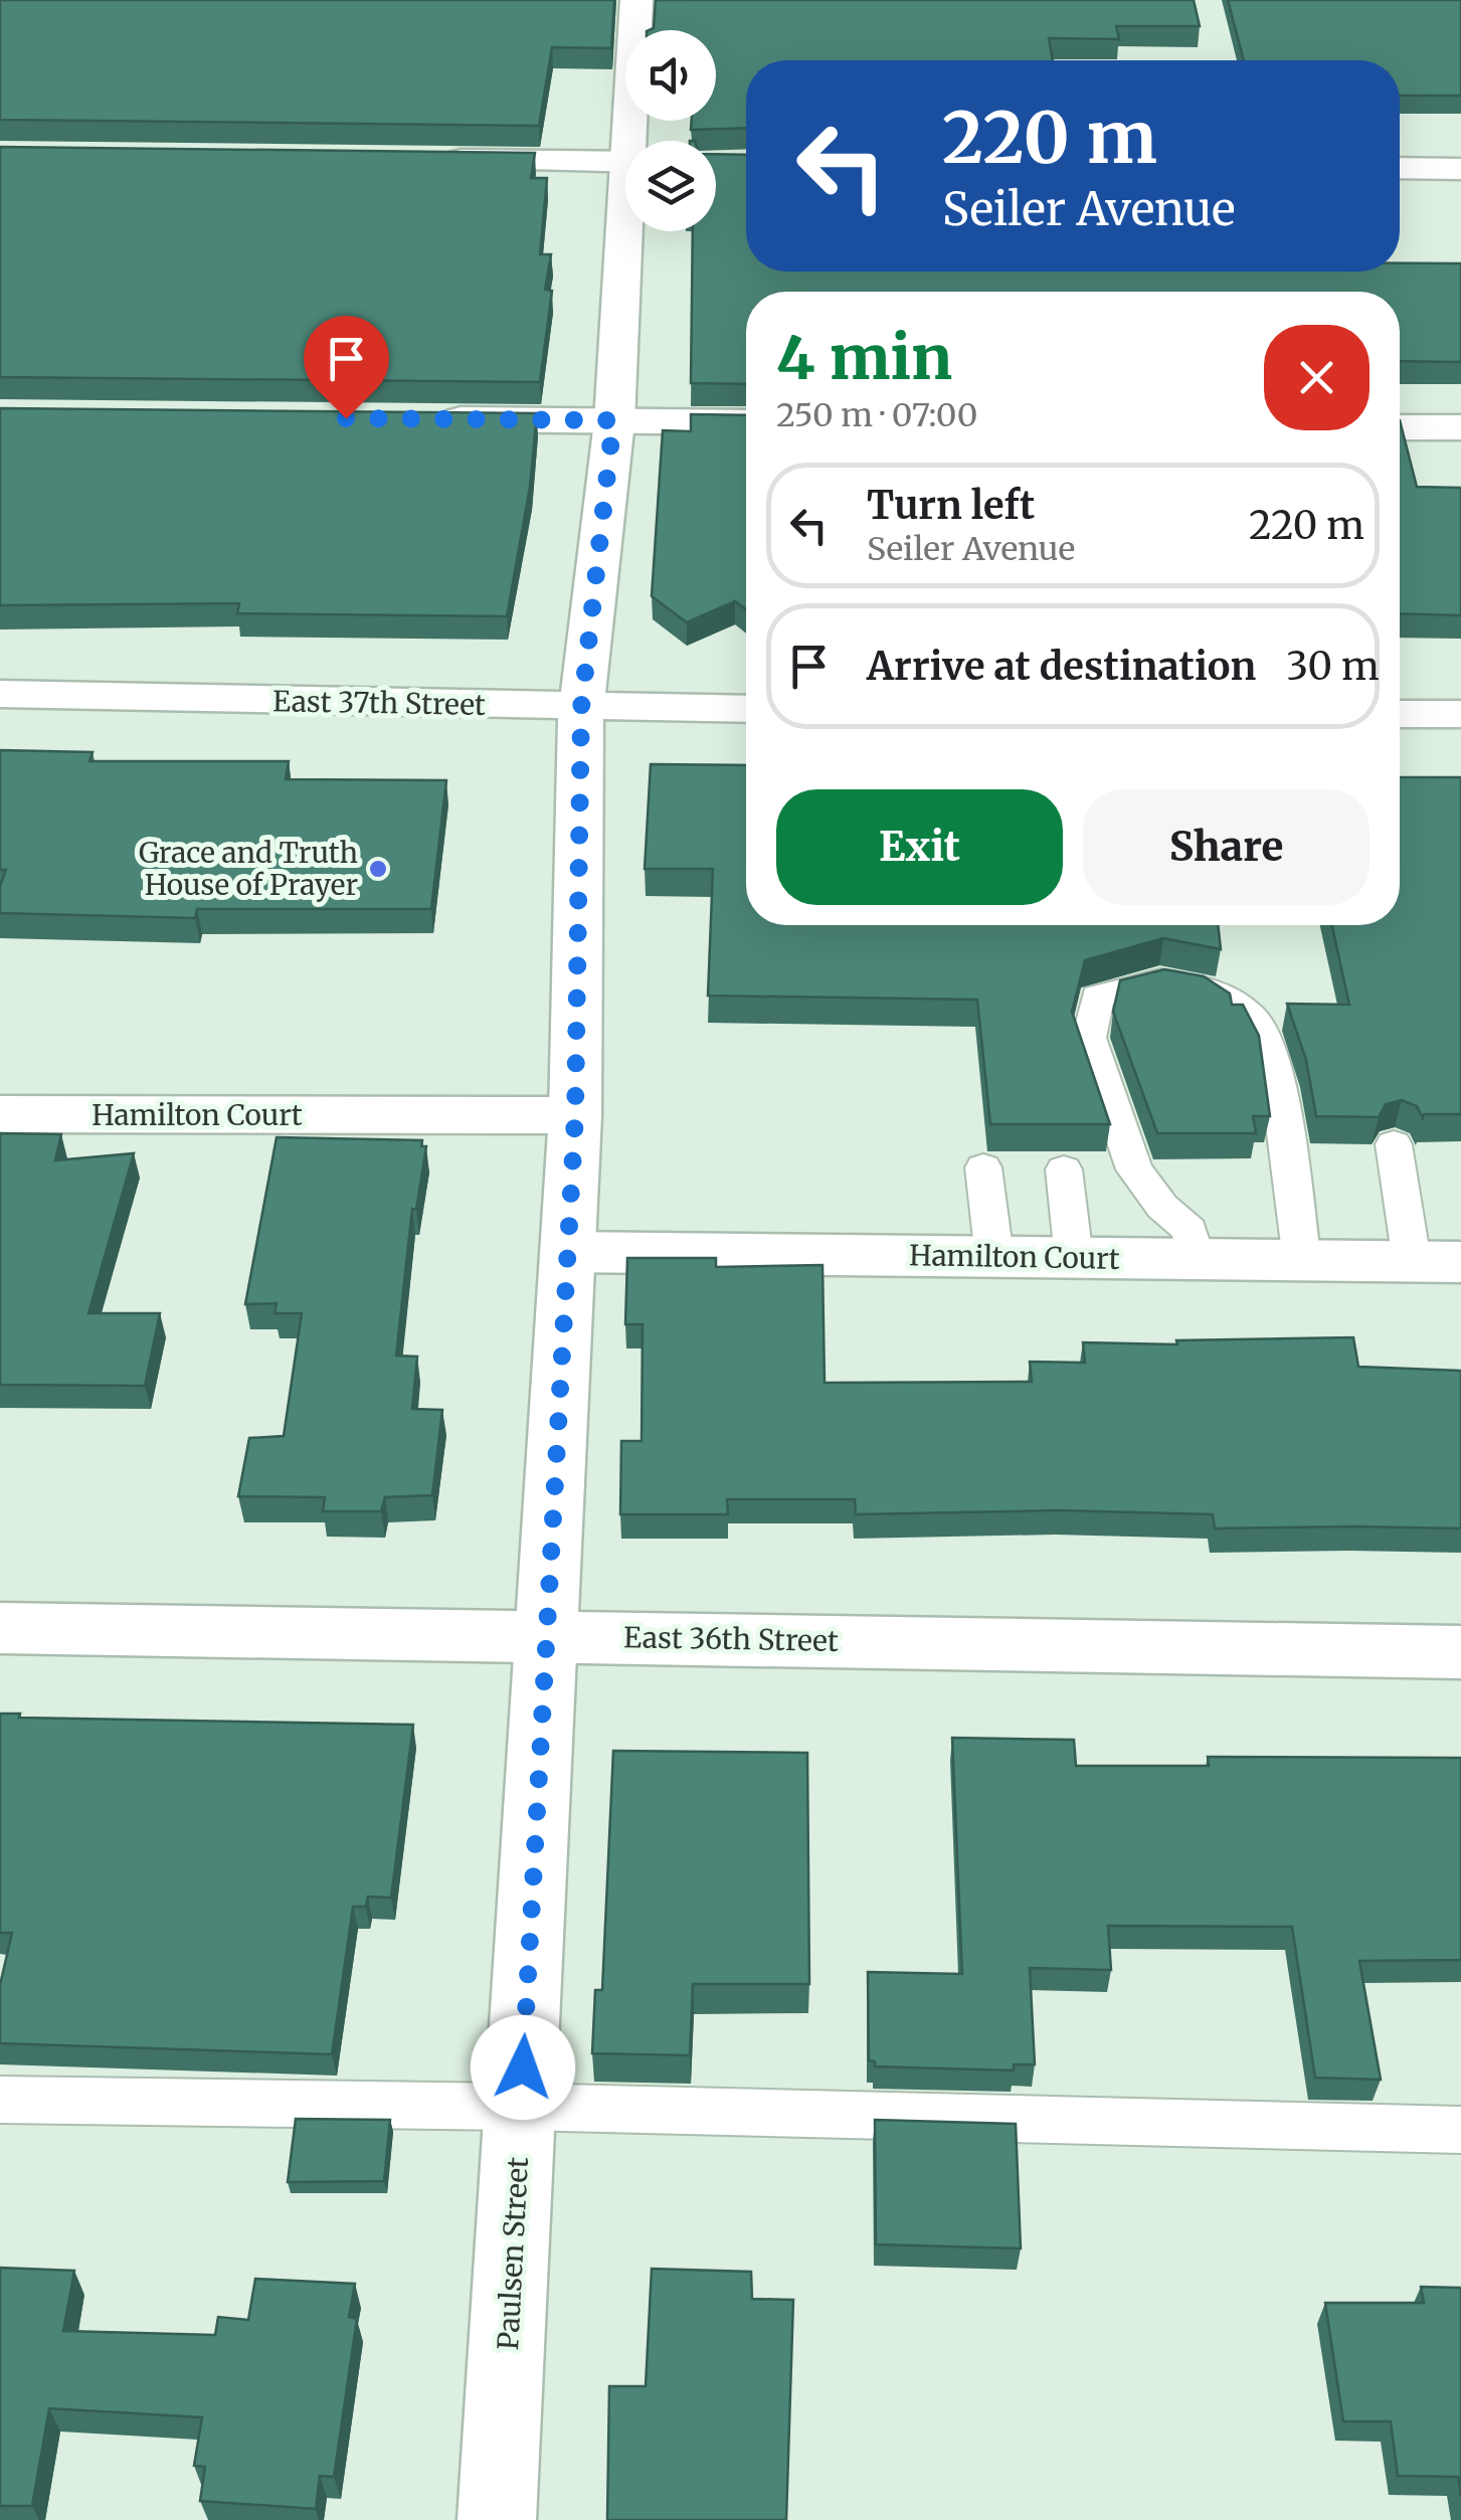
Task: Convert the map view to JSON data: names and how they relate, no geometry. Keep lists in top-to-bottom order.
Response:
{
  "streets": {
    "street": [
      "East 37th Street",
      "Hamilton Court",
      "East 36th Street",
      "Paulsen Street"
    ]
  },
  "crossings": [
    ["East 37th Street", "Paulsen Street"],
    ["Hamilton Court", "Paulsen Street"],
    ["East 36th Street", "Paulsen Street"]
  ],
  "places": ["Grace and Truth House of Prayer"],
  "page": {
    "turn": ["220 m", "Seiler Avenue"],
    "heading": ["4 min", "250 m · 07:00"],
    "list": [
      {
        "name": "Turn left",
        "note": "Seiler Avenue",
        "value": "220 m"
      },
      {
        "name": "Arrive at destination",
        "value": "30 m"
      }
    ],
    "buttons": ["Exit", "Share"]
  }
}
